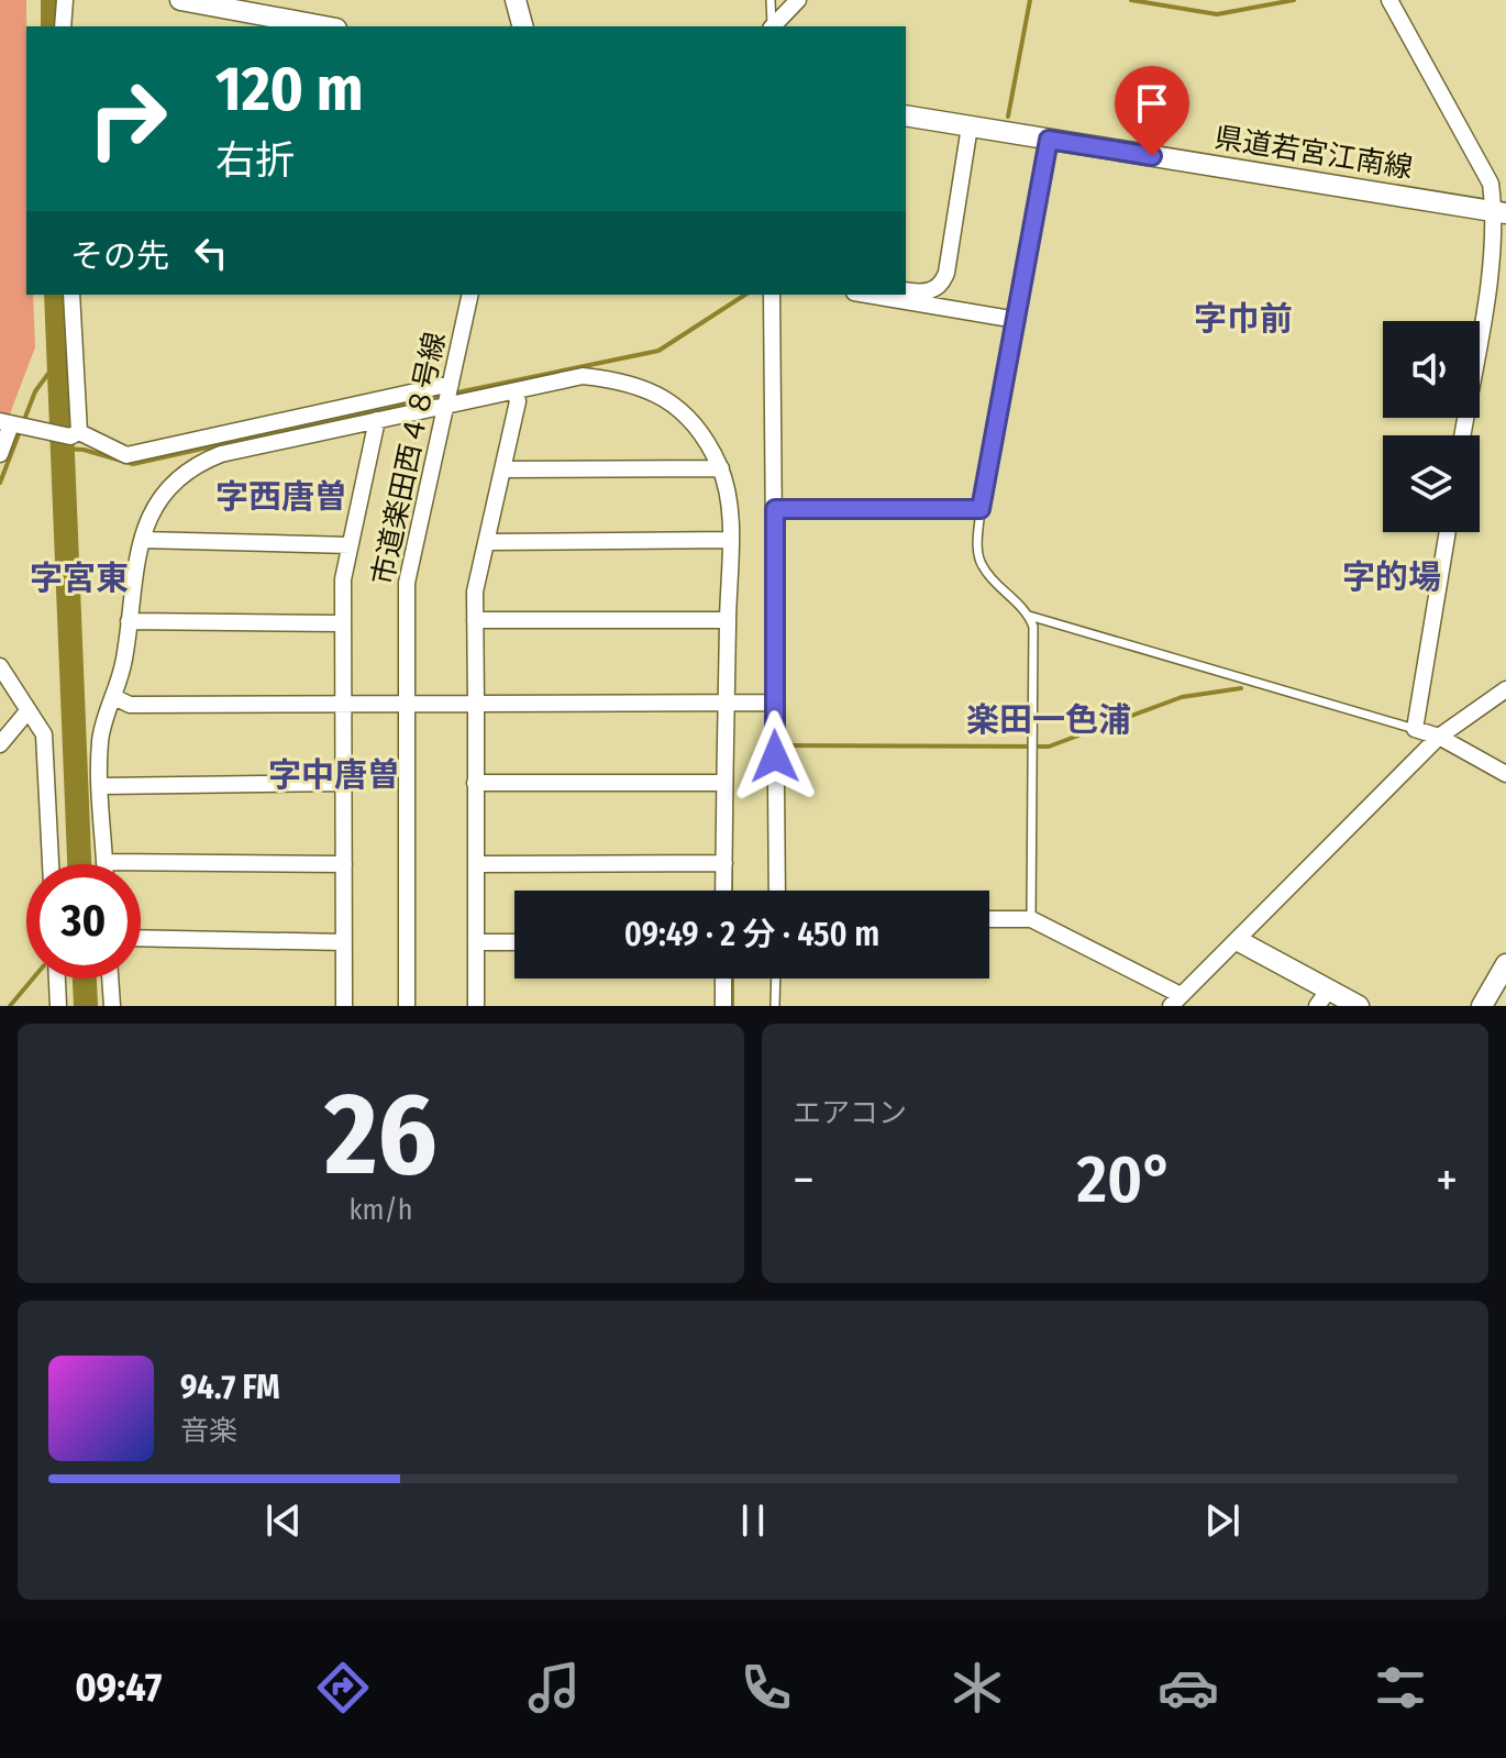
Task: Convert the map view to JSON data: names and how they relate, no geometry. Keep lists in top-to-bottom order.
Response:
{
  "streets": {
    "main road": ["県道若宮江南線"],
    "street": ["市道楽田西４８号線"]
  },
  "districts": [
    "字巾前",
    "字西唐曽",
    "字的場",
    "字宮東",
    "楽田一色浦",
    "字中唐曽"
  ],
  "page": {
    "turn": ["120 m", "右折"],
    "then": "その先",
    "limit": "30",
    "trip": "09:49 · 2 分 · 450 m",
    "tile": [
      ["26", "km/h"],
      "エアコン"
    ],
    "heat": ["−", "20°", "+"],
    "song": ["94.7 FM", "音楽"],
    "tabs": "09:47"
  }
}
